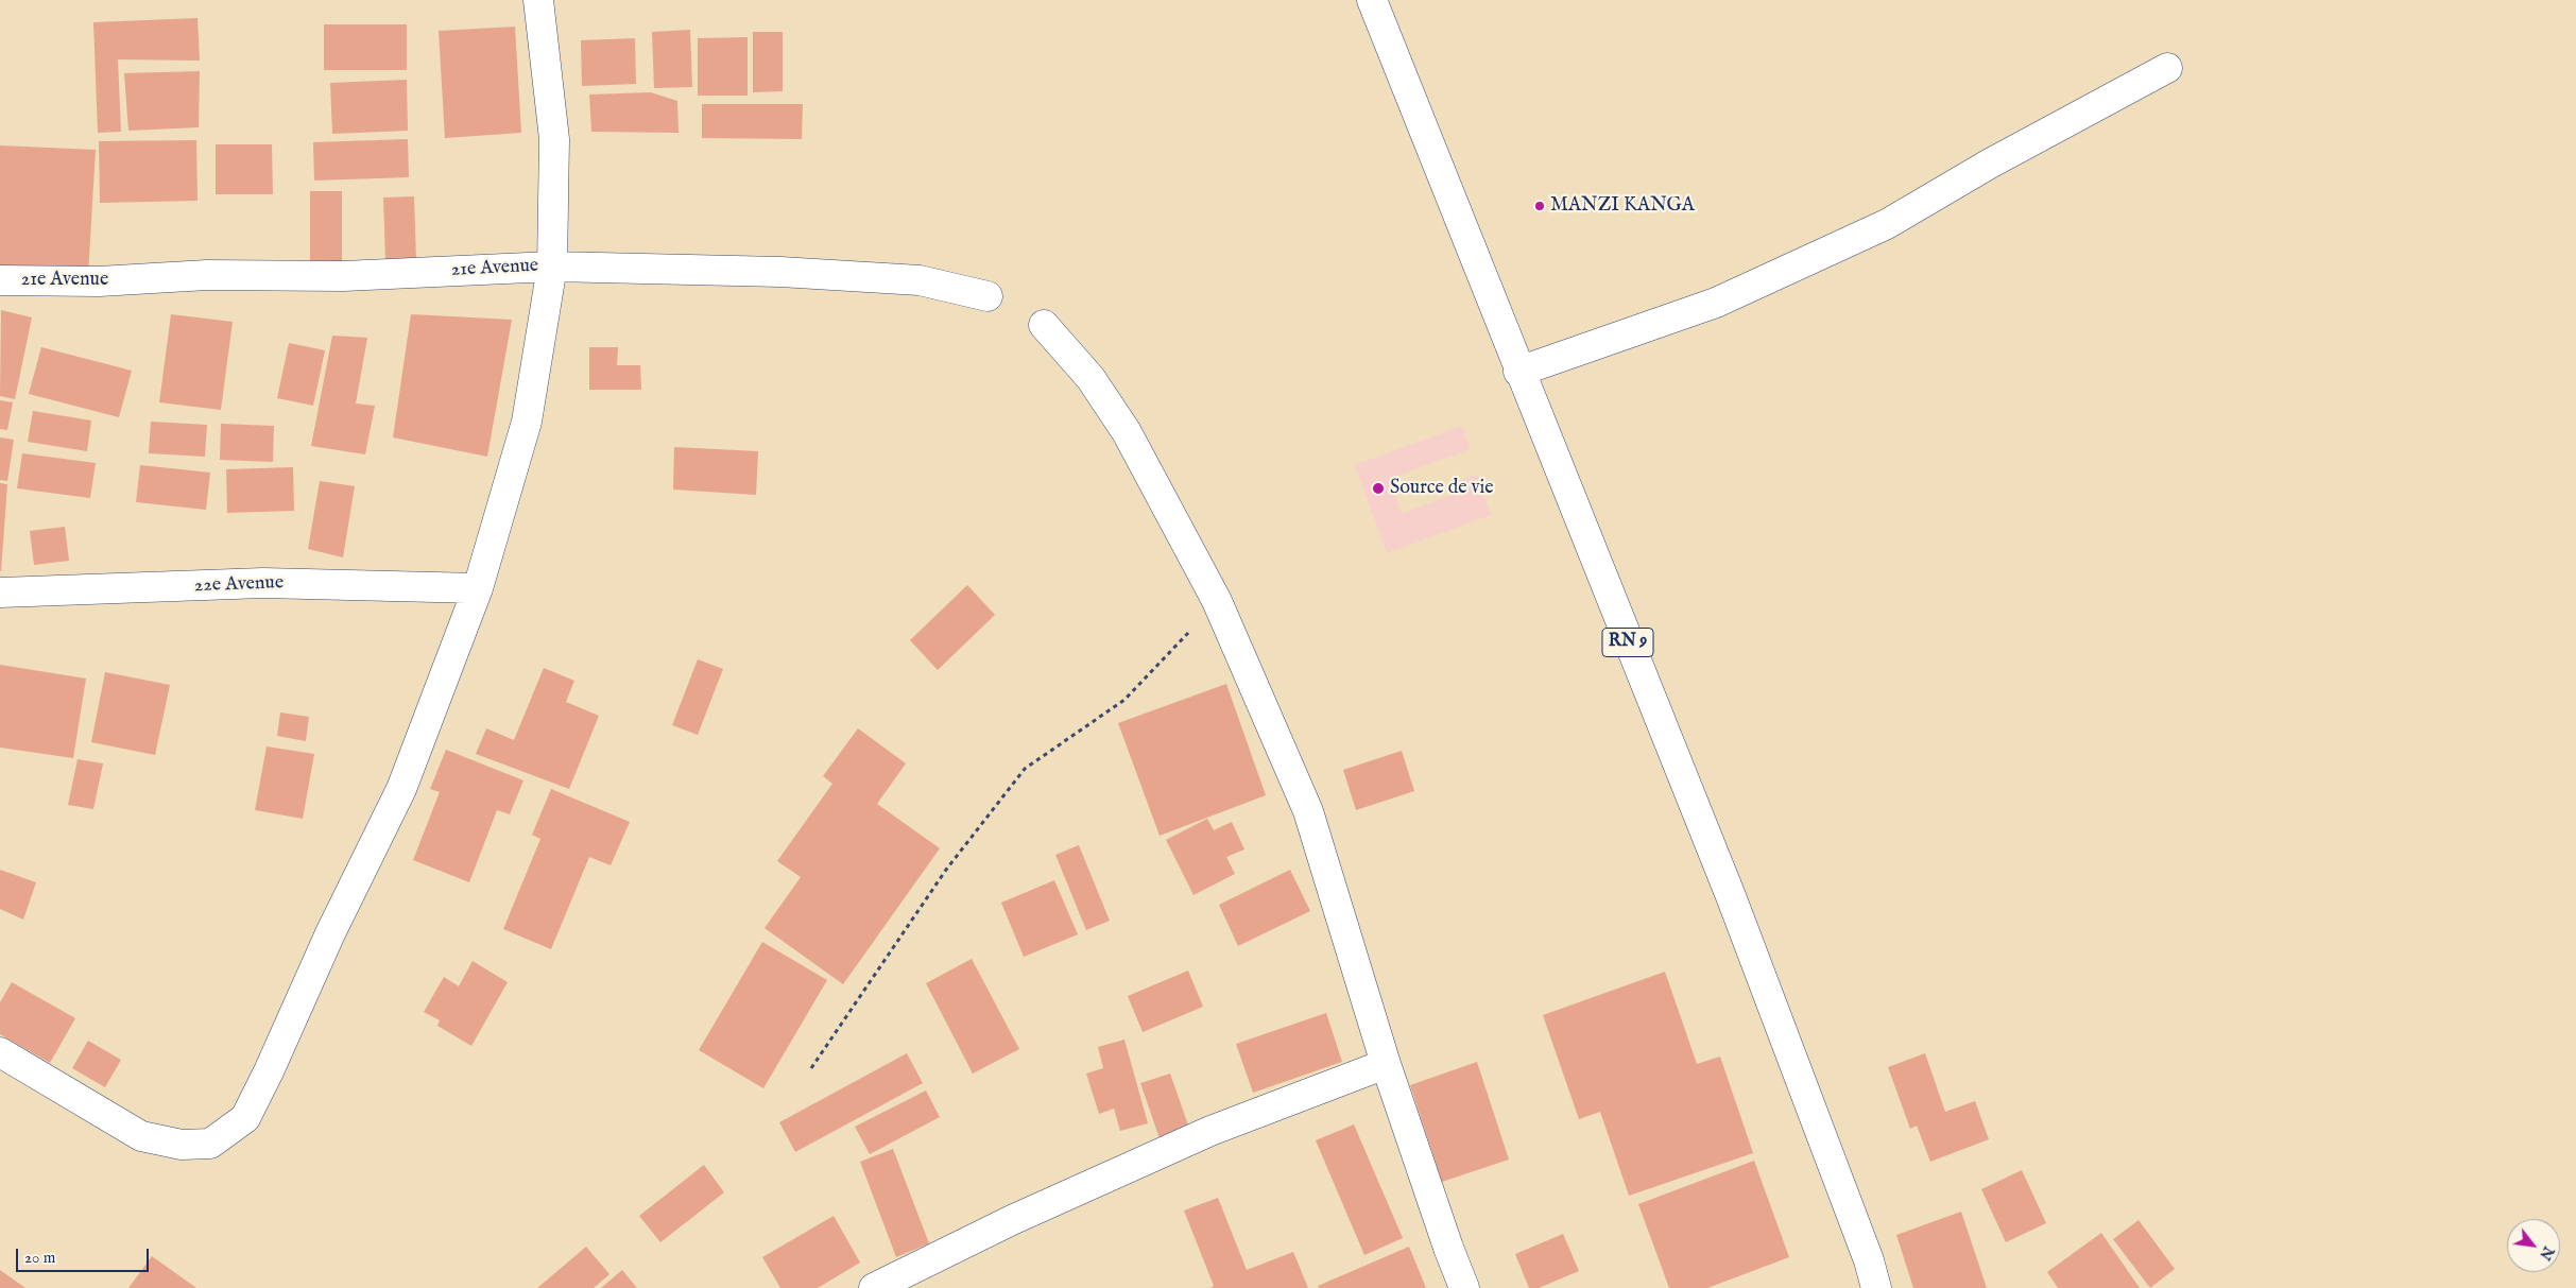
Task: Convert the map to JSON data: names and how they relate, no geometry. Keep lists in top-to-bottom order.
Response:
{
  "streets": {
    "street": ["21e Avenue", "22e Avenue", "RN 9"]
  },
  "places": ["MANZI KANGA", "Source de vie"],
  "scale_bar": "20 m",
  "north": "bottom right"
}
